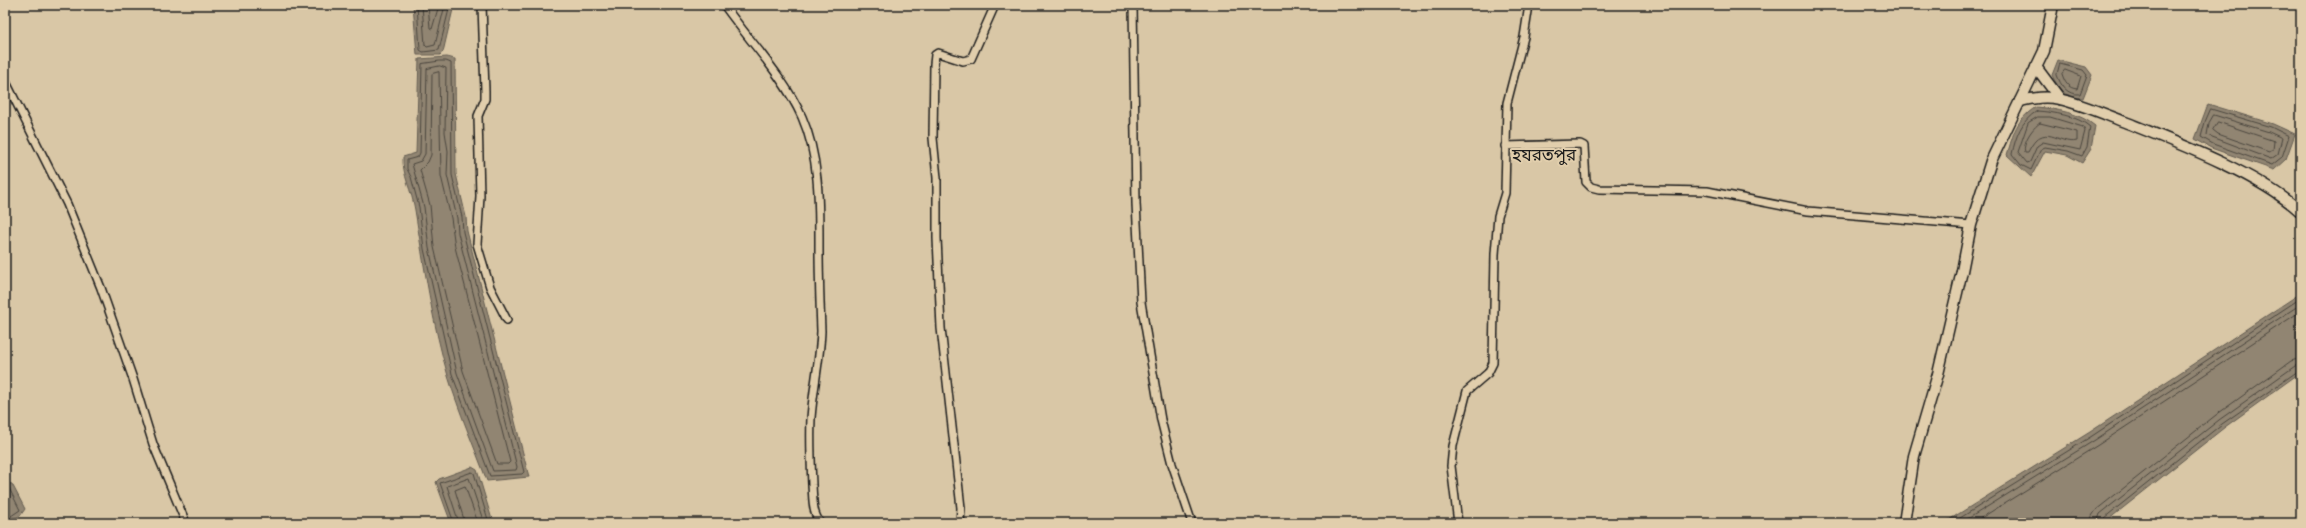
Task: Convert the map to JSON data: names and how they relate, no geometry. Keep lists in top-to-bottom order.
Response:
{
  "districts": ["হযরতপুর"]
}
